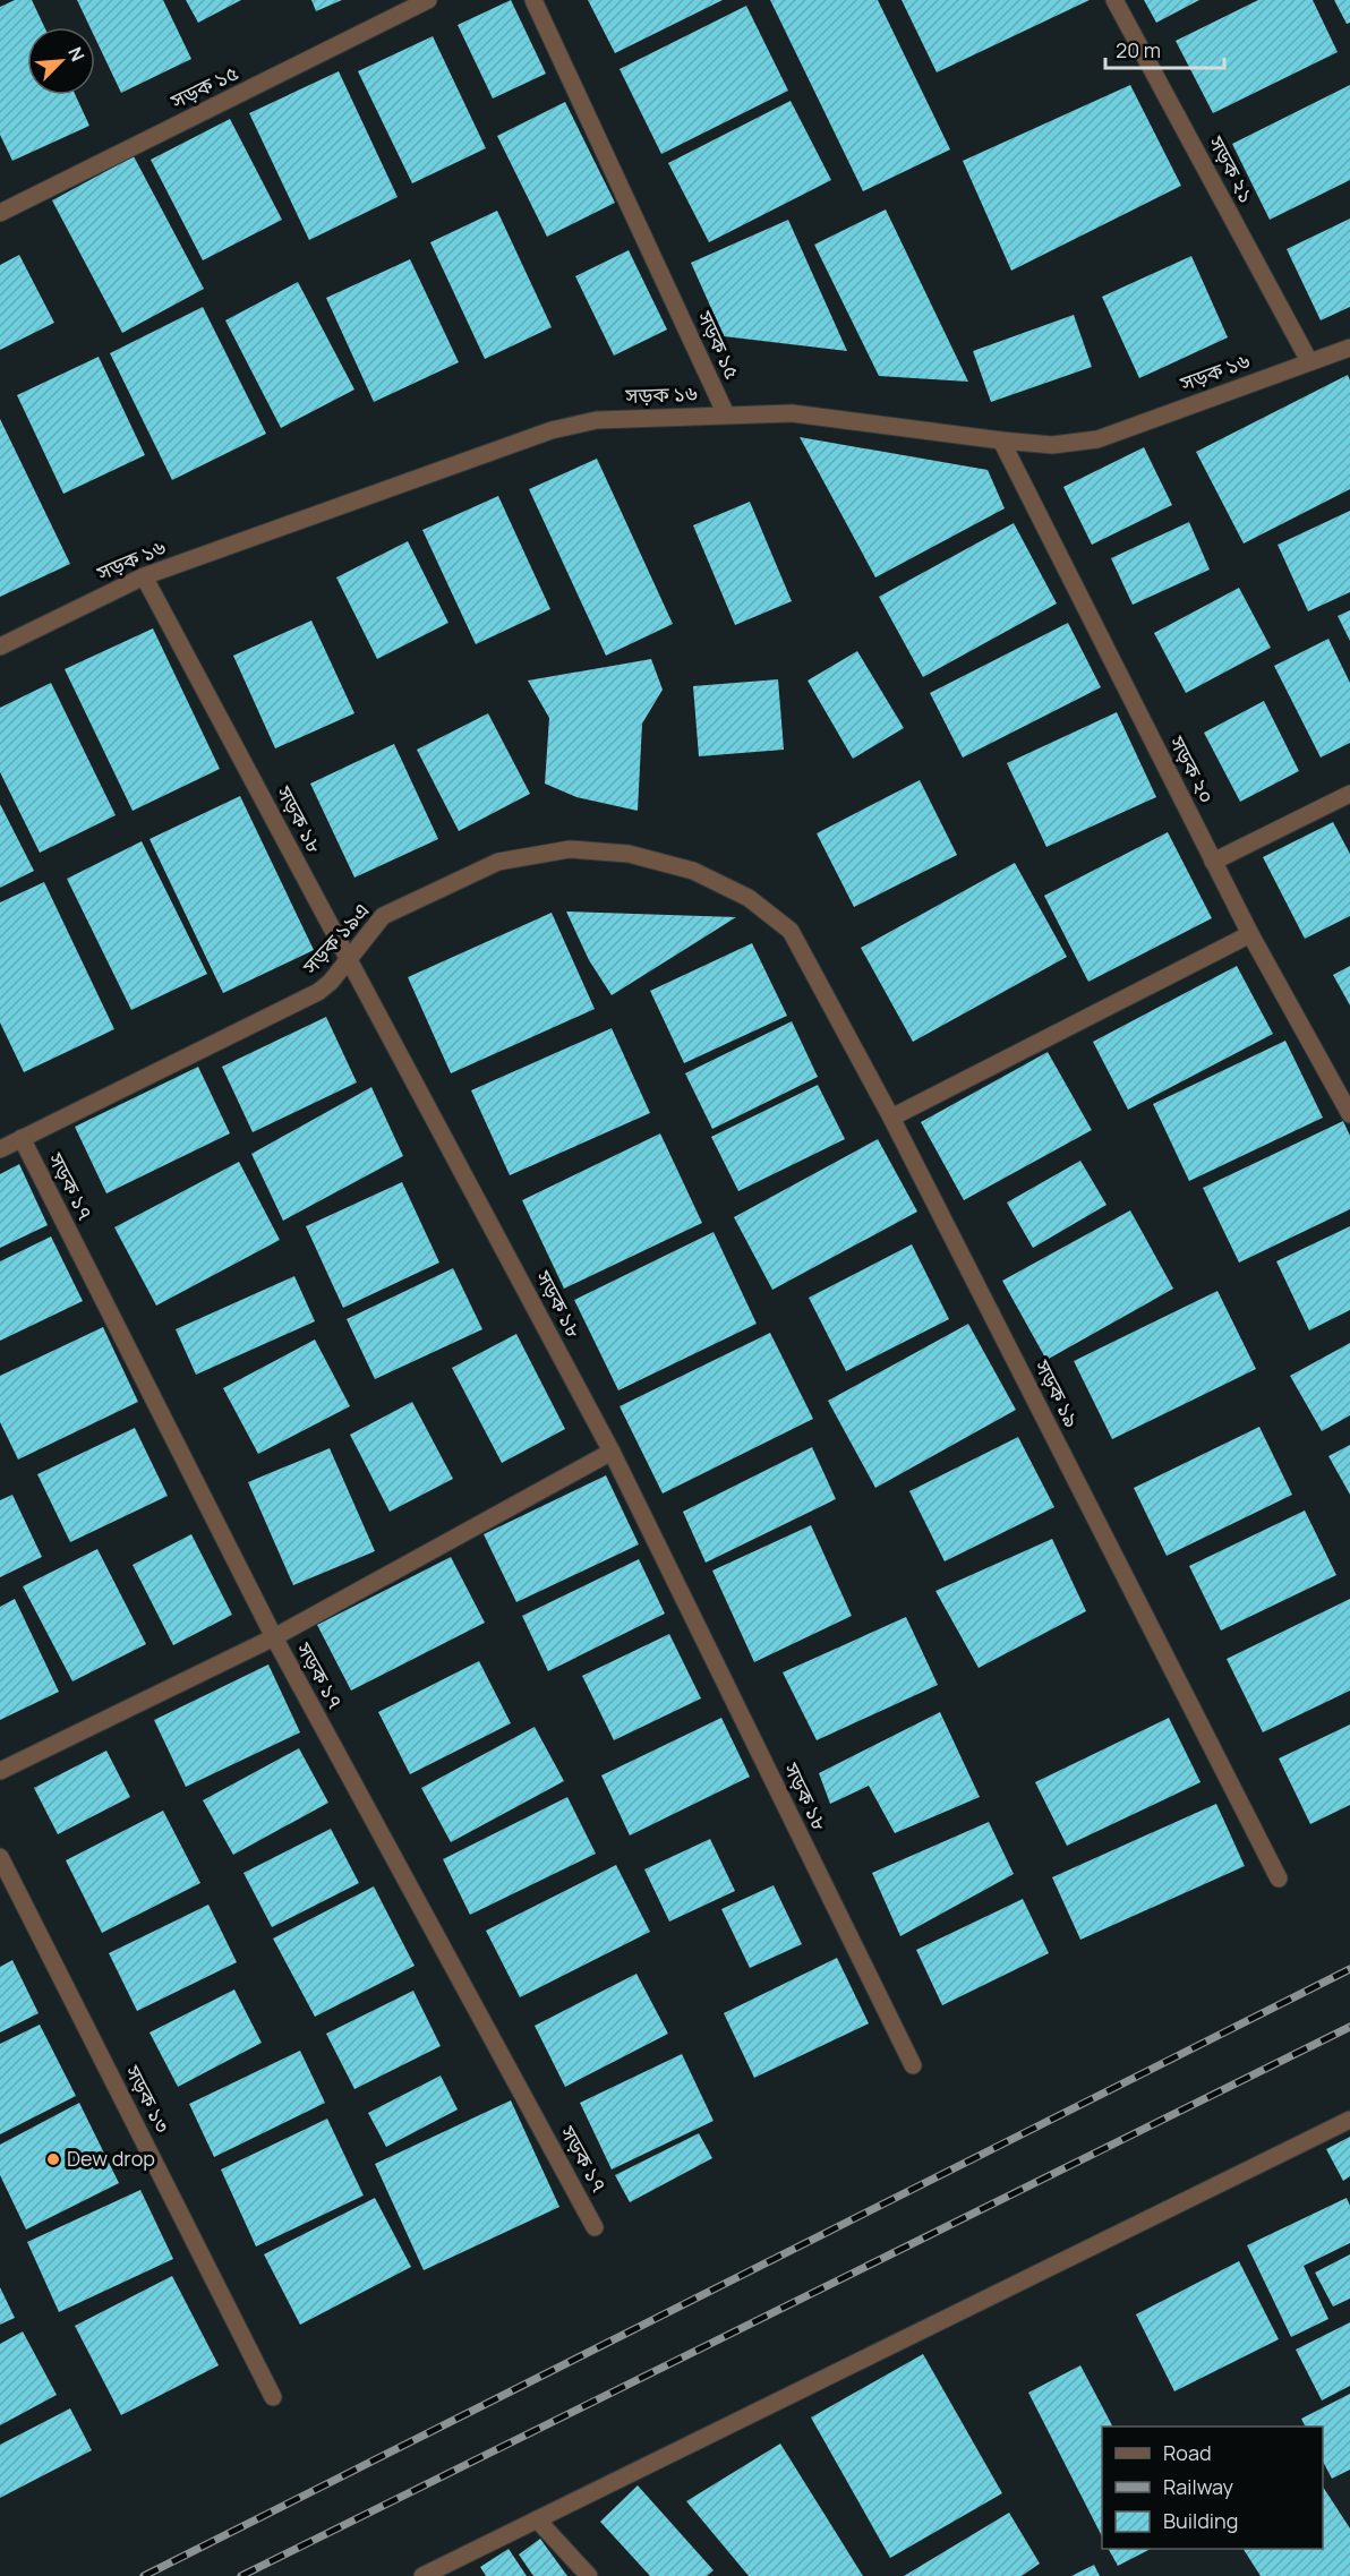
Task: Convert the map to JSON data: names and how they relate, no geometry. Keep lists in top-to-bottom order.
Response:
{
  "streets": {
    "street": [
      "সড়ক ১৫",
      "সড়ক ২১",
      "সড়ক ১৬",
      "সড়ক ২০",
      "সড়ক ১৮",
      "সড়ক ১৯এ",
      "সড়ক ১৭",
      "সড়ক ১৯",
      "সড়ক ১৩"
    ]
  },
  "crossings": [
    ["সড়ক ১৫", "সড়ক ১৬"],
    ["সড়ক ২১", "সড়ক ১৬"],
    ["সড়ক ১৬", "সড়ক ২০"],
    ["সড়ক ১৬", "সড়ক ১৮"],
    ["সড়ক ১৮", "সড়ক ১৯এ"],
    ["সড়ক ১৯এ", "সড়ক ১৭"],
    ["সড়ক ১৯এ", "সড়ক ১৯"]
  ],
  "places": ["Dew drop"],
  "legend": ["Road", "Railway", "Building"],
  "scale_bar": "20 m",
  "north": "top right"
}
